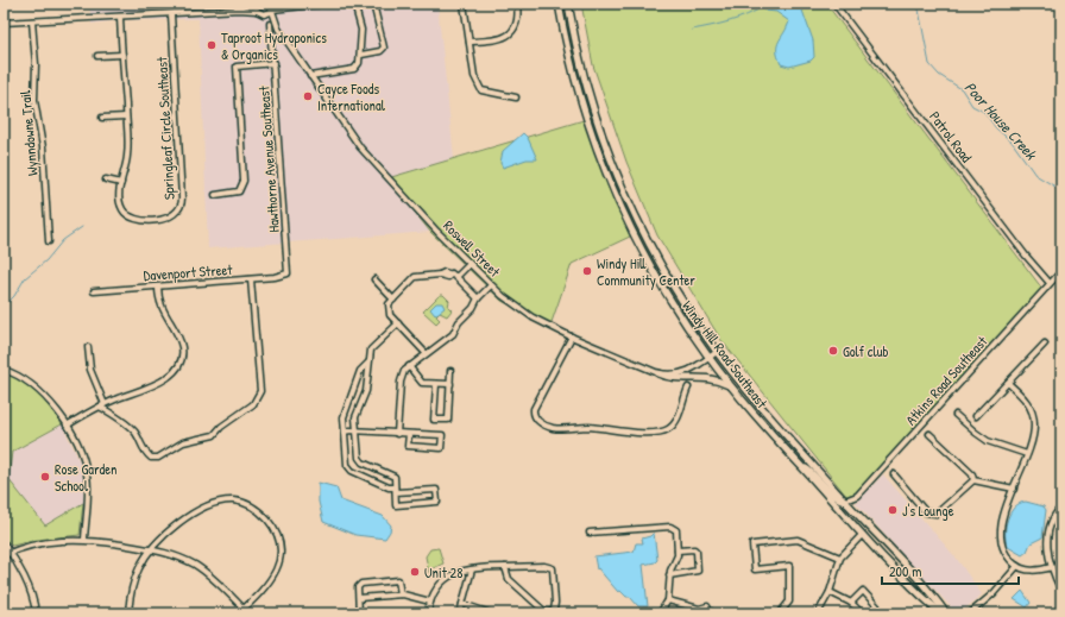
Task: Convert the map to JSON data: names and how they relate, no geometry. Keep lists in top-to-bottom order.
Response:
{
  "streets": {
    "main road": ["Windy Hill Road Southeast"],
    "street": [
      "Springleaf Circle Southeast",
      "Wynndowne Trail",
      "Patrol Road",
      "Hawthorne Avenue Southeast",
      "Roswell Street",
      "Davenport Street",
      "Atkins Road Southeast"
    ]
  },
  "crossings": [
    ["Patrol Road", "Atkins Road Southeast"],
    ["Hawthorne Avenue Southeast", "Roswell Street"],
    ["Hawthorne Avenue Southeast", "Davenport Street"],
    ["Roswell Street", "Windy Hill Road Southeast"],
    ["Windy Hill Road Southeast", "Atkins Road Southeast"]
  ],
  "water": ["Poor House Creek"],
  "places": [
    "Taproot Hydroponics & Organics",
    "Cayce Foods International",
    "Windy Hill Community Center",
    "Golf club",
    "Rose Garden School",
    "J's Lounge",
    "Unit 28"
  ],
  "scale_bar": "200 m"
}
